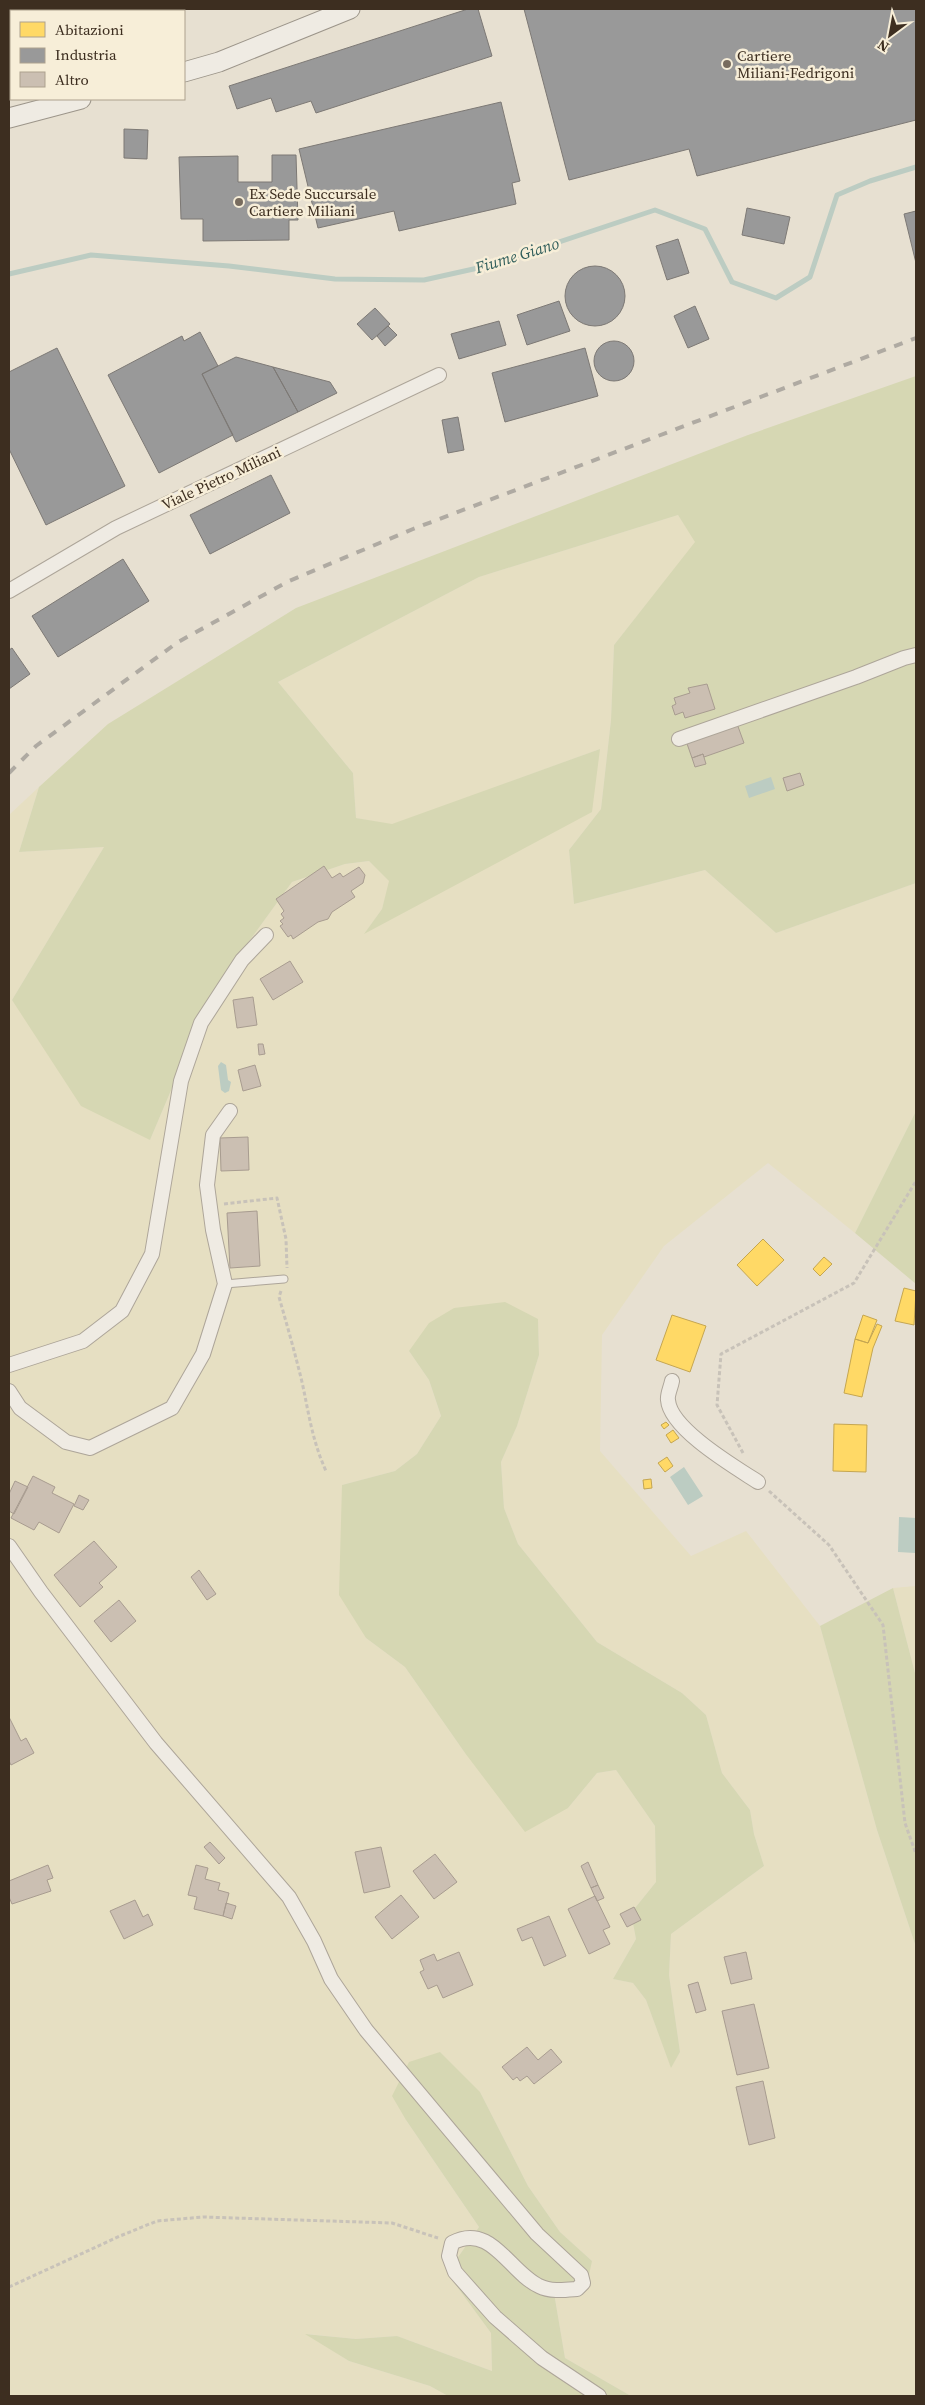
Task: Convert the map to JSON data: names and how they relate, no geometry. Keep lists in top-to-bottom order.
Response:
{
  "streets": {
    "street": ["Viale Pietro Miliani"]
  },
  "water": ["Fiume Giano"],
  "places": ["Cartiere Miliani-Fedrigoni", "Ex Sede Succursale Cartiere Miliani"],
  "legend": ["Abitazioni", "Industria", "Altro"],
  "north": "bottom left"
}
